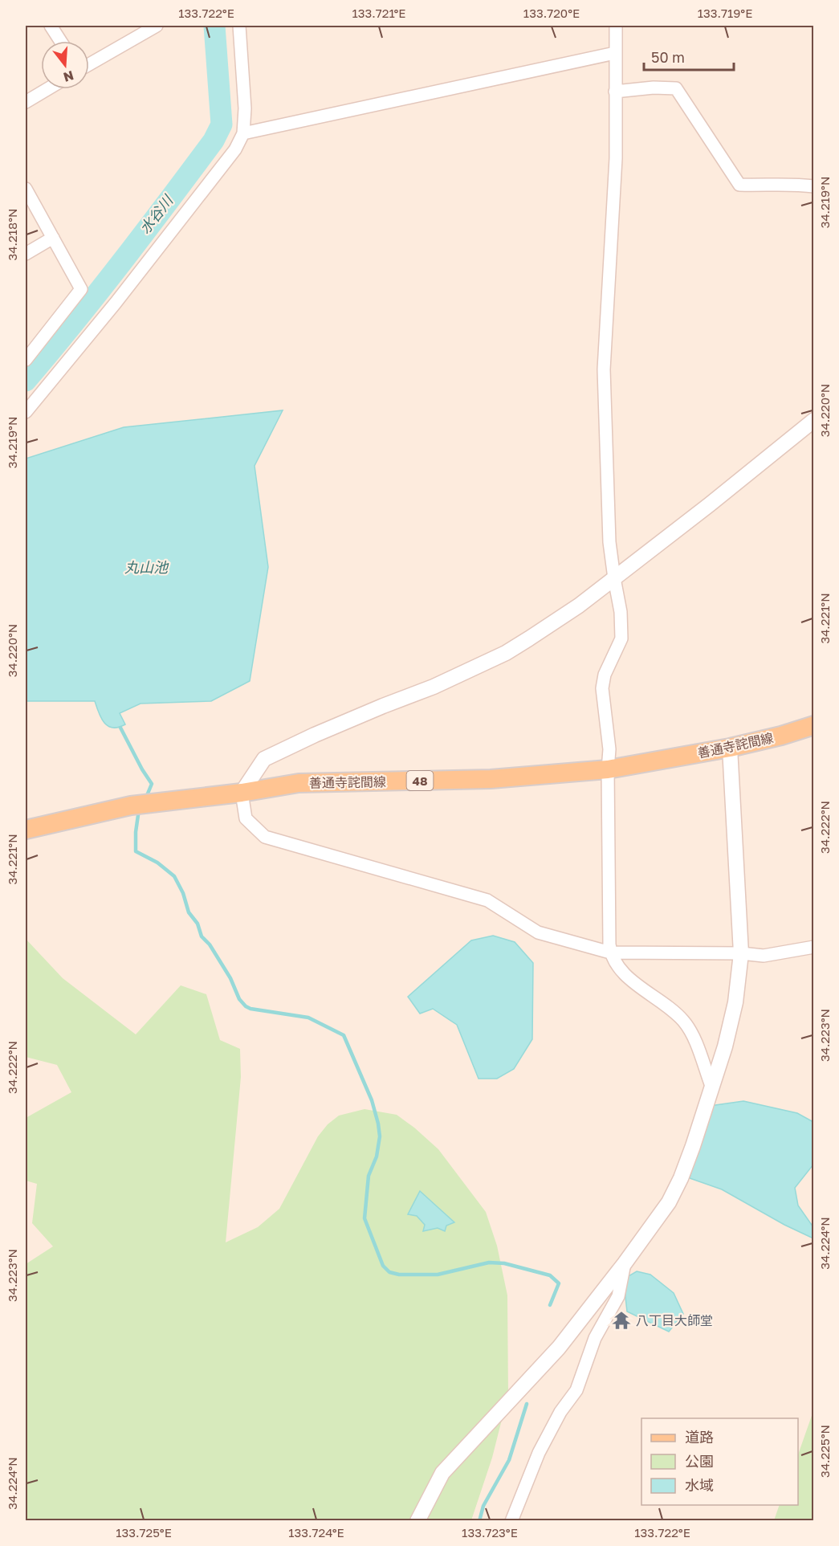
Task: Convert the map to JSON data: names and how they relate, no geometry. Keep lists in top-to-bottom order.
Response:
{
  "streets": {
    "main road": ["善通寺詫間線", "48"]
  },
  "water": ["水谷川", "丸山池"],
  "places": {
    "temple": ["八丁目大師堂"]
  },
  "legend": ["道路", "公園", "水域"],
  "scale_bar": "50 m",
  "north": "bottom",
  "coordinates": [
    "133.722°E",
    "133.721°E",
    "133.720°E",
    "133.719°E",
    "34.219°N",
    "34.218°N",
    "34.220°N",
    "34.221°N",
    "34.222°N",
    "34.223°N",
    "34.224°N",
    "34.225°N",
    "133.725°E",
    "133.724°E",
    "133.723°E"
  ]
}
